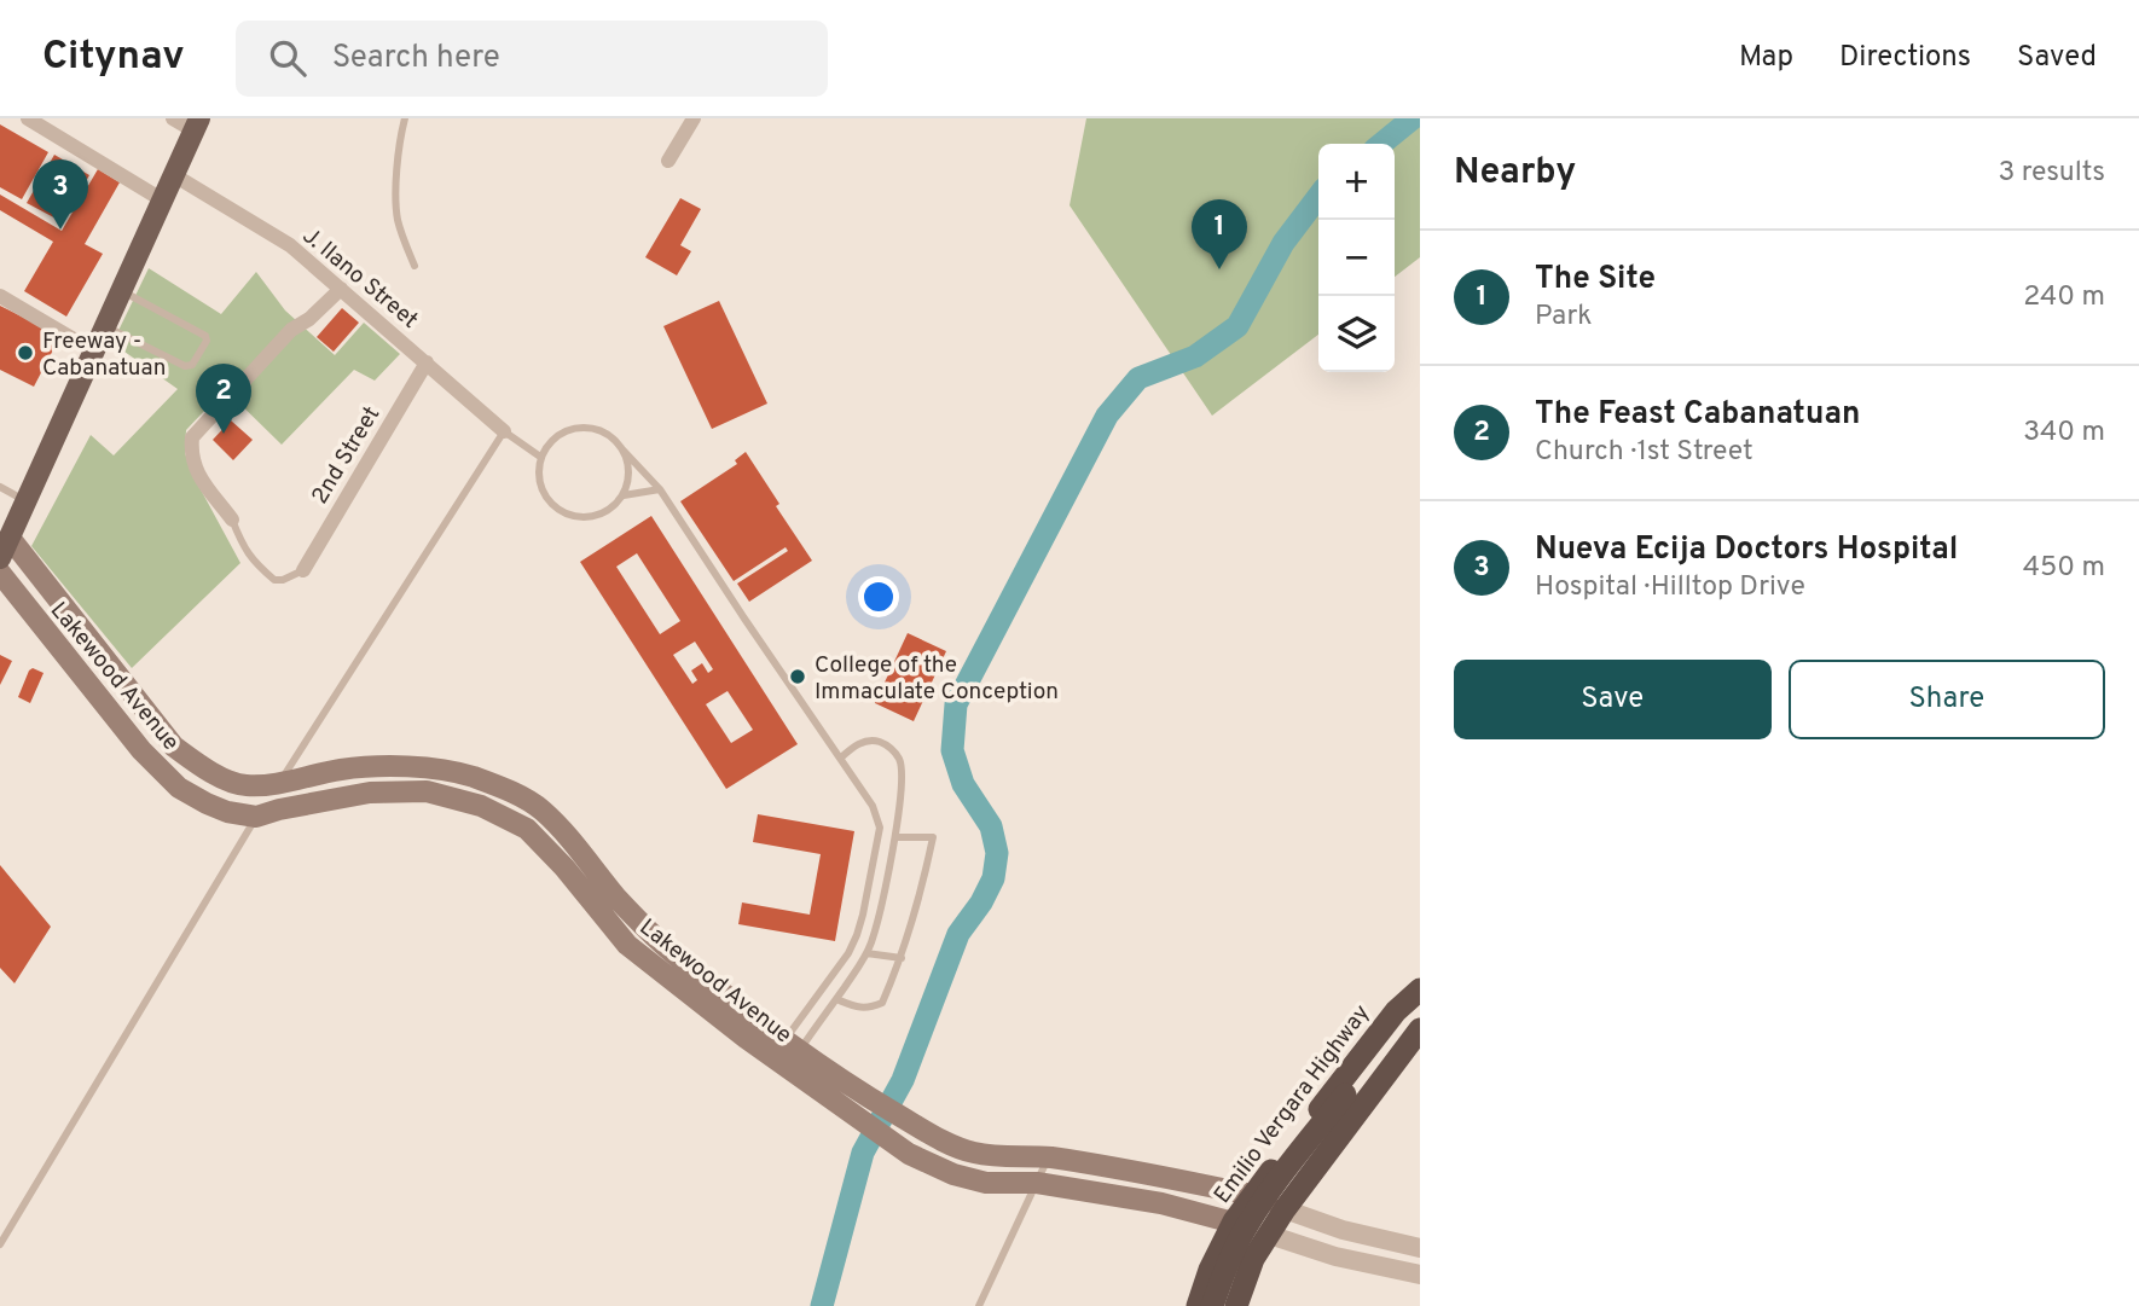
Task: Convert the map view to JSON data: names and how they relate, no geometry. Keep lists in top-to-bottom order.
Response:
{
  "streets": {
    "highway": ["Emilio Vergara Highway"],
    "main road": ["Lakewood Avenue"],
    "street": ["J. Ilano Street", "2nd Street"]
  },
  "crossings": [
    ["J. Ilano Street", "2nd Street"],
    ["Lakewood Avenue", "Emilio Vergara Highway"]
  ],
  "places": ["Freeway - Cabanatuan", "College of the Immaculate Conception"],
  "page": {
    "header": "Citynav",
    "search": "Search here",
    "nav": ["Map", "Directions", "Saved"],
    "heading": ["Nearby", "3 results"],
    "map_buttons": ["+", "−"],
    "pins": ["3", "1", "2"],
    "list": [
      {
        "mark": "1",
        "name": "The Site",
        "note": "Park",
        "value": "240 m"
      },
      {
        "mark": "2",
        "name": "The Feast Cabanatuan",
        "note": "Church · 1st Street",
        "value": "340 m"
      },
      {
        "mark": "3",
        "name": "Nueva Ecija Doctors Hospital",
        "note": "Hospital · Hilltop Drive",
        "value": "450 m"
      }
    ],
    "buttons": ["Save", "Share"]
  }
}
